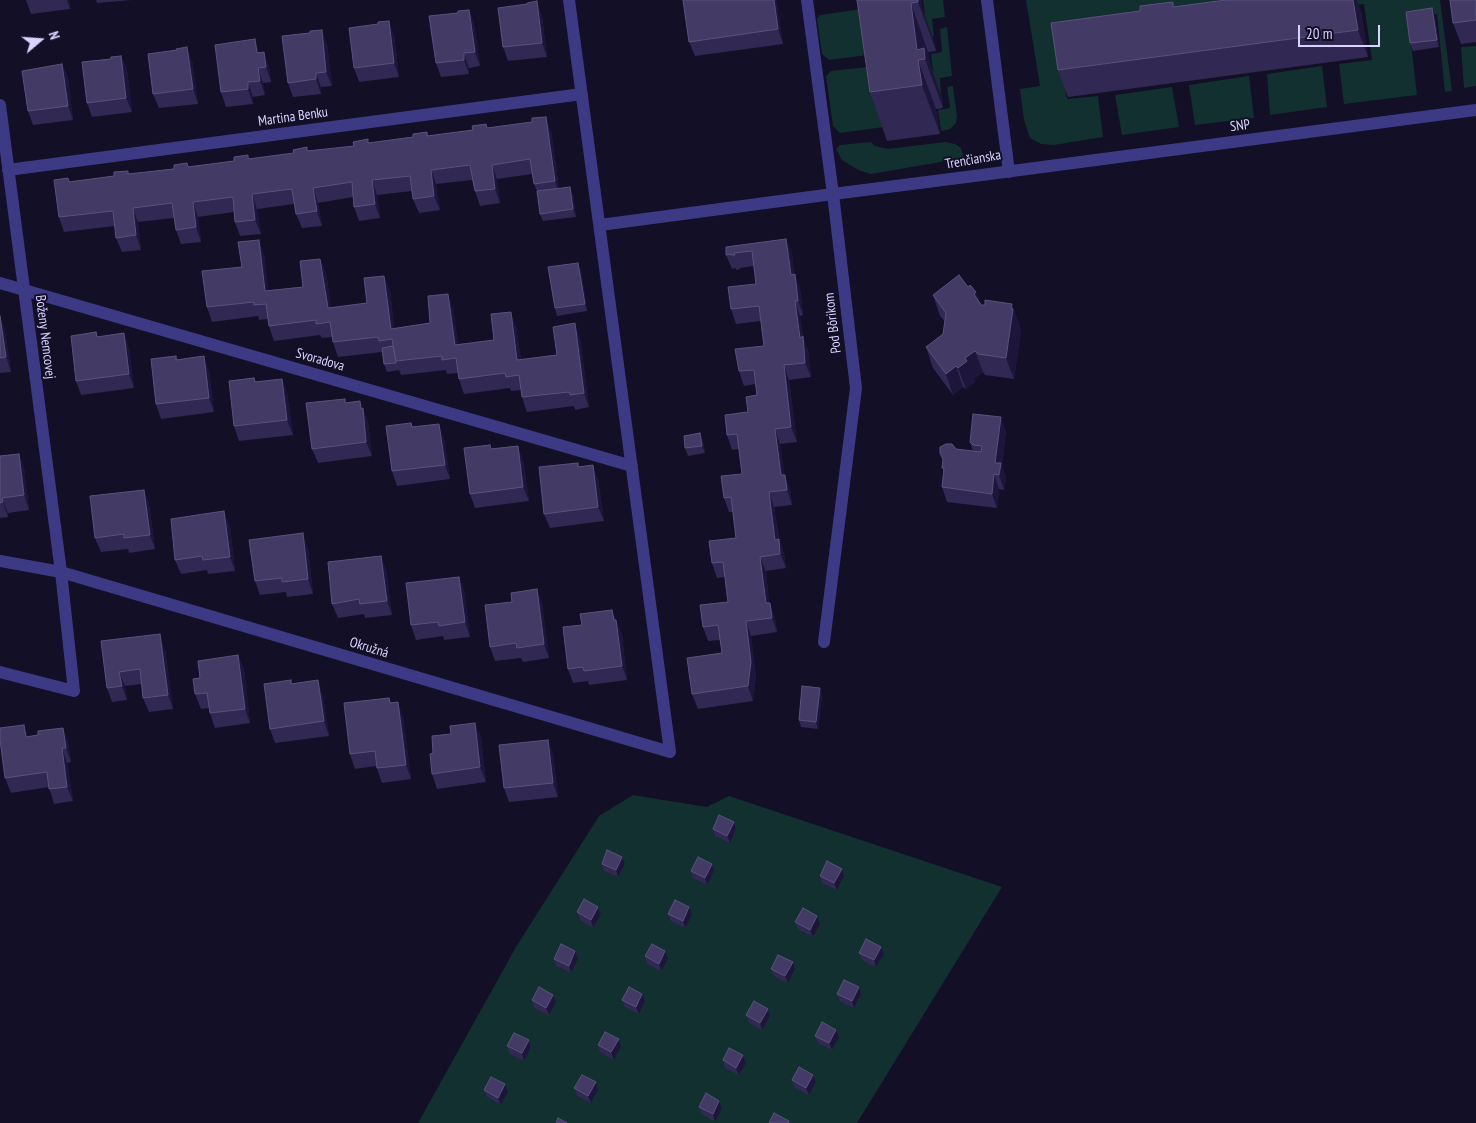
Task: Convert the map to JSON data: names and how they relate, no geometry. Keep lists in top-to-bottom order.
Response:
{
  "streets": {
    "street": [
      "Martina Benku",
      "SNP",
      "Trenčianska",
      "Pod Bôrikom",
      "Boženy Nemcovej",
      "Svoradova",
      "Okružná"
    ]
  },
  "crossings": [
    ["Martina Benku", "Boženy Nemcovej"],
    ["SNP", "Trenčianska"],
    ["Trenčianska", "Pod Bôrikom"],
    ["Boženy Nemcovej", "Svoradova"],
    ["Boženy Nemcovej", "Okružná"],
    ["Svoradova", "Okružná"]
  ],
  "scale_bar": "20 m",
  "north": "right"
}
